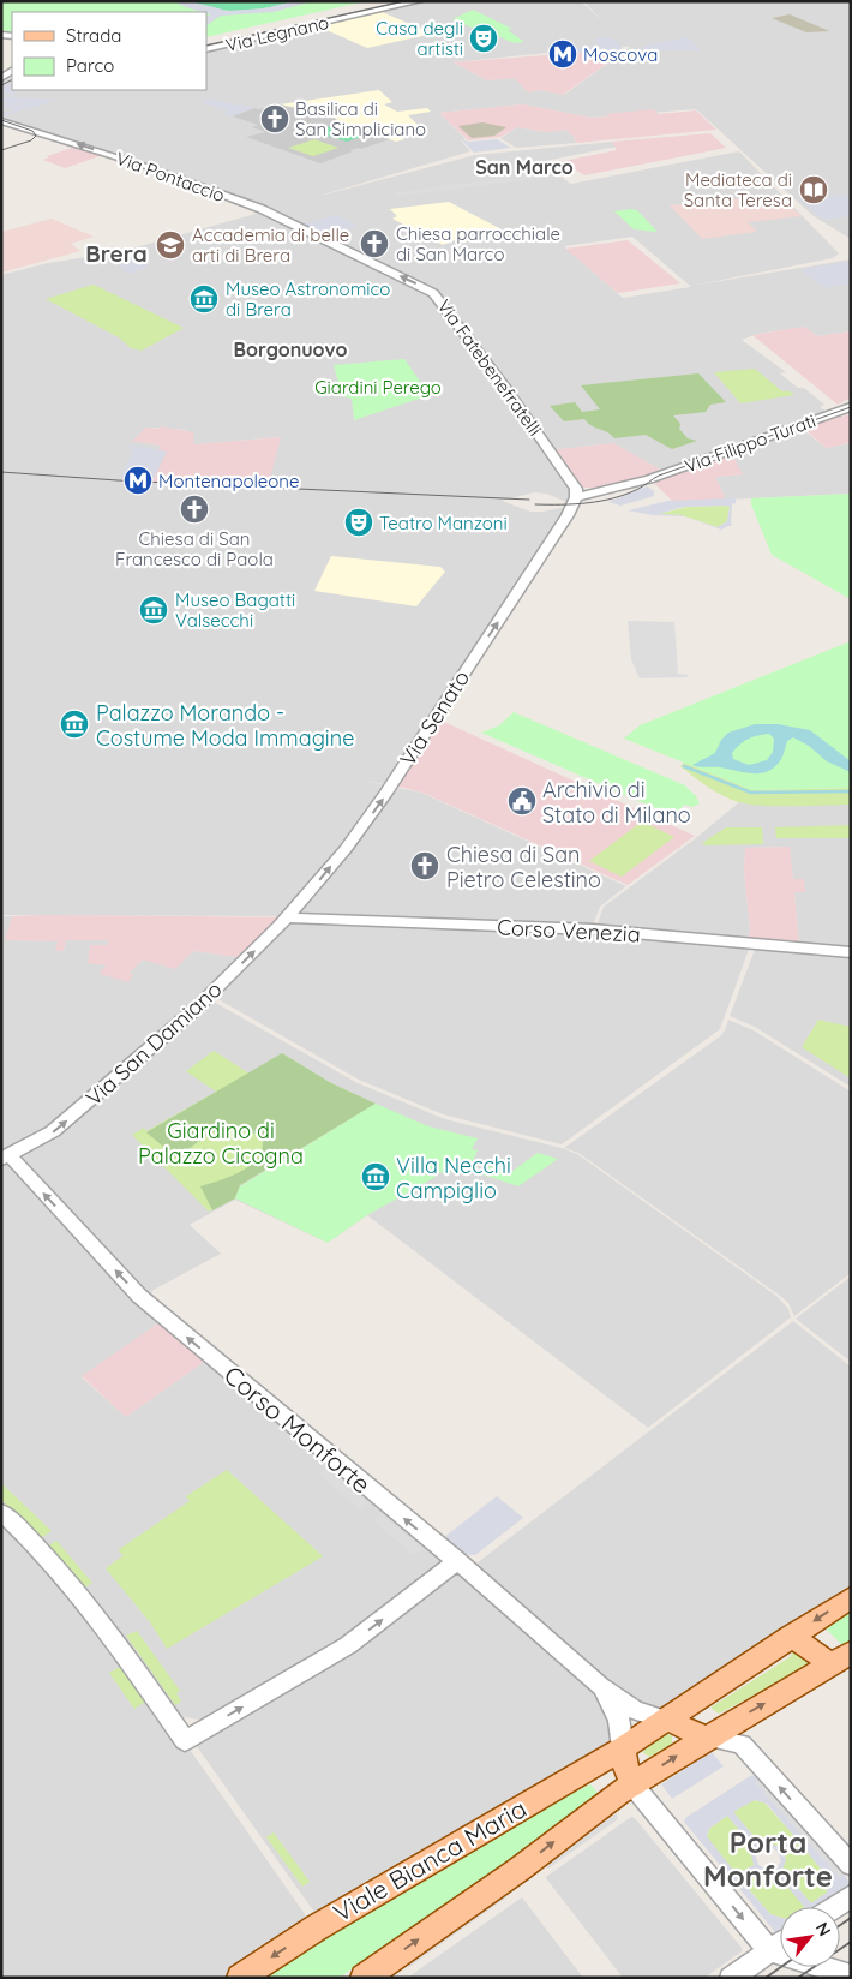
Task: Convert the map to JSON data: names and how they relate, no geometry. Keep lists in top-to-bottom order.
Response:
{
  "streets": {
    "main road": ["Viale Bianca Maria"],
    "street": [
      "Via Legnano",
      "Via Pontaccio",
      "Via Fatebenefratelli",
      "Via Filippo Turati",
      "Via Senato",
      "Corso Venezia",
      "Via San Damiano",
      "Corso Monforte"
    ]
  },
  "crossings": [
    ["Via Pontaccio", "Via Fatebenefratelli"],
    ["Via Fatebenefratelli", "Via Senato"],
    ["Via Senato", "Corso Venezia"],
    ["Via Senato", "Via San Damiano"],
    ["Corso Venezia", "Via San Damiano"],
    ["Via San Damiano", "Corso Monforte"],
    ["Corso Monforte", "Viale Bianca Maria"]
  ],
  "one_way": [
    "Via Pontaccio",
    "Via Fatebenefratelli",
    "Via Senato",
    "Via San Damiano",
    "Corso Monforte"
  ],
  "districts": [
    "San Marco",
    "Brera",
    "Borgonuovo",
    "Porta Monforte"
  ],
  "parks": ["Giardini Perego", "Giardino di Palazzo Cicogna"],
  "places": {
    "theatre": ["Casa degli artisti", "Teatro Manzoni"],
    "metro station": ["Moscova", "Montenapoleone"],
    "church": [
      "Basilica di San Simpliciano",
      "Chiesa parrocchiale di San Marco",
      "Chiesa di San Francesco di Paola",
      "Chiesa di San Pietro Celestino"
    ],
    "library": ["Mediateca di Santa Teresa"],
    "school or university": ["Accademia di belle arti di Brera"],
    "museum": [
      "Museo Astronomico di Brera",
      "Museo Bagatti Valsecchi",
      "Palazzo Morando - Costume Moda Immagine",
      "Villa Necchi Campiglio"
    ],
    "public building": ["Archivio di Stato di Milano"]
  },
  "legend": ["Strada", "Parco"],
  "north": "top right"
}
